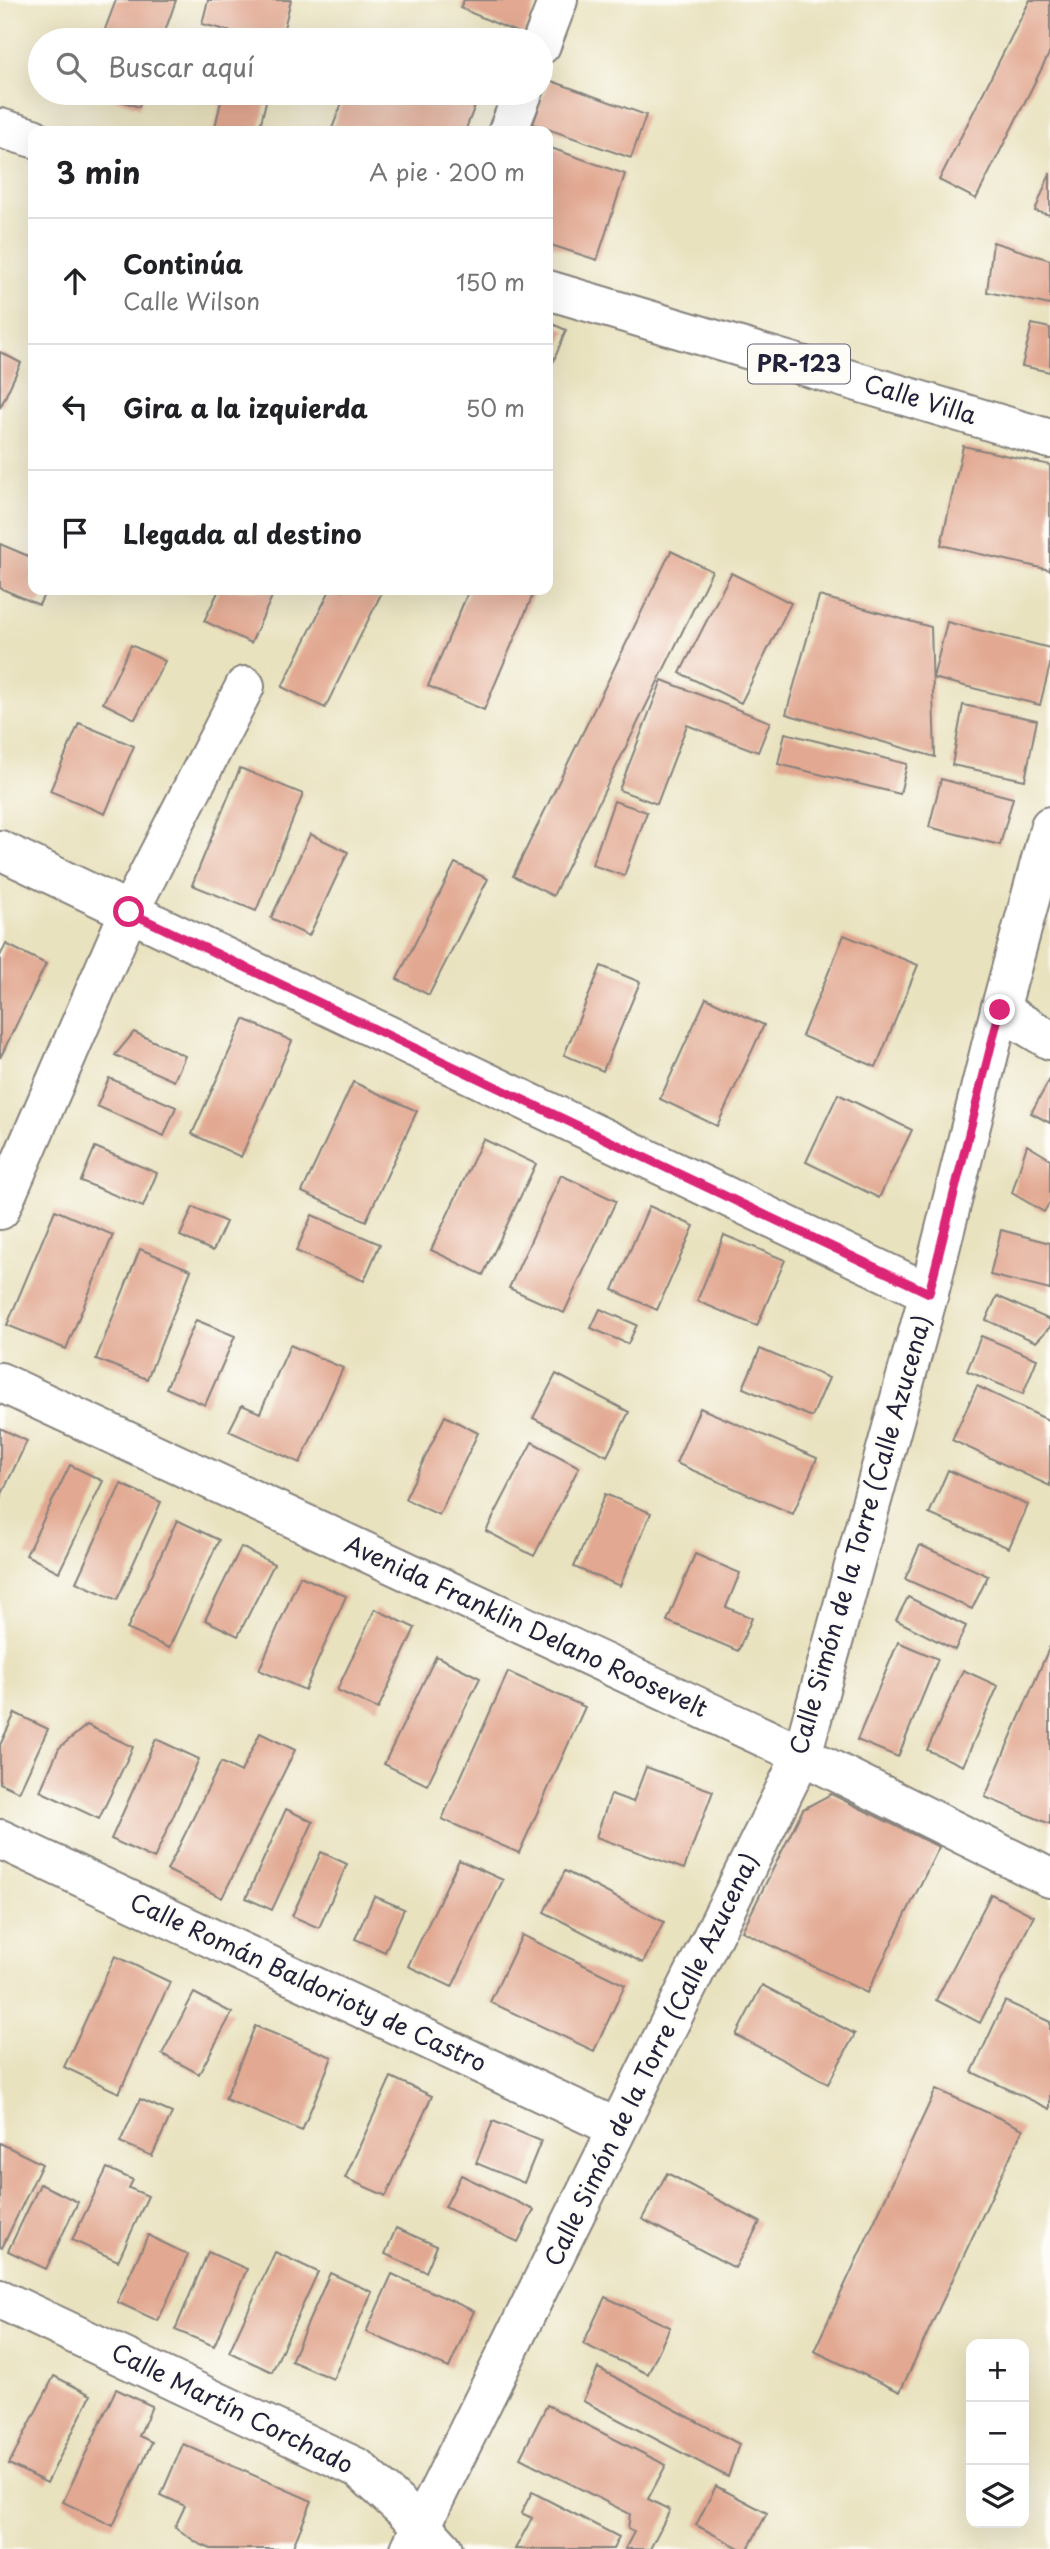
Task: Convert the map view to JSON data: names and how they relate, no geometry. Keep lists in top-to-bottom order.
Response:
{
  "streets": {
    "street": [
      "PR-123",
      "Calle Villa",
      "Calle Simón de la Torre (Calle Azucena)",
      "Avenida Franklin Delano Roosevelt",
      "Calle Román Baldorioty de Castro",
      "Calle Martín Corchado"
    ]
  },
  "crossings": [
    ["Calle Simón de la Torre (Calle Azucena)", "Avenida Franklin Delano Roosevelt"],
    ["Calle Simón de la Torre (Calle Azucena)", "Calle Román Baldorioty de Castro"],
    ["Calle Simón de la Torre (Calle Azucena)", "Calle Martín Corchado"]
  ],
  "page": {
    "search": "Buscar aquí",
    "heading": ["3 min", "A pie · 200 m"],
    "list": [
      ["Continúa", "Calle Wilson", "150 m"],
      ["Gira a la izquierda", "50 m"],
      "Llegada al destino"
    ],
    "map_buttons": ["+", "−"]
  }
}
